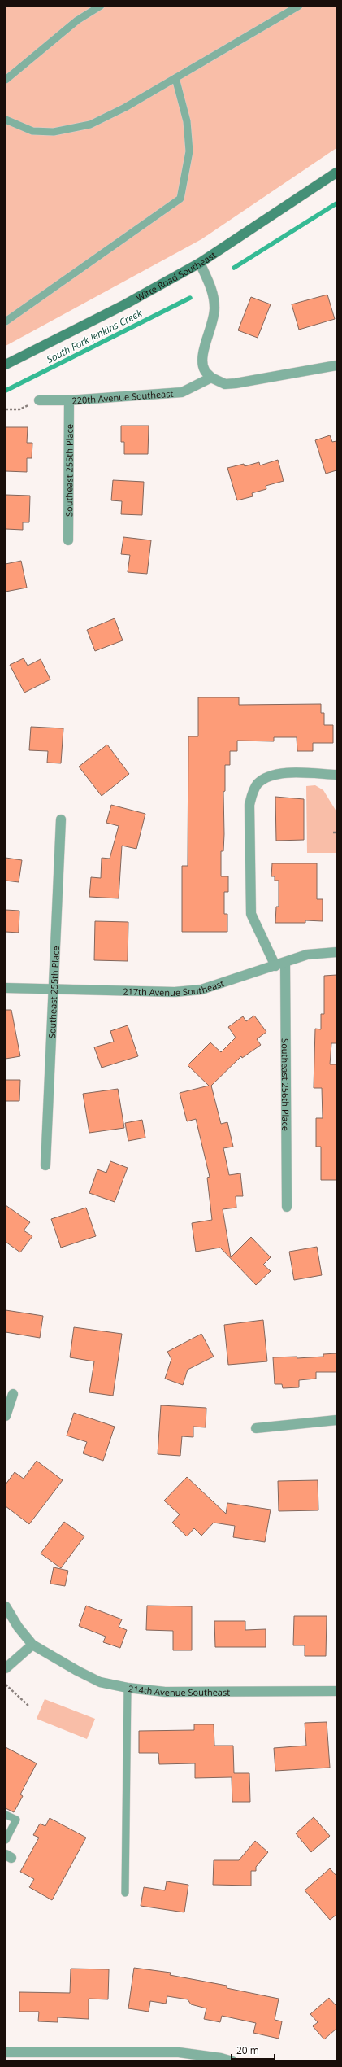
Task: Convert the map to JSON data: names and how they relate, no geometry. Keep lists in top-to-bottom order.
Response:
{
  "streets": {
    "street": [
      "Witte Road Southeast",
      "220th Avenue Southeast",
      "Southeast 255th Place",
      "217th Avenue Southeast",
      "Southeast 256th Place",
      "214th Avenue Southeast"
    ]
  },
  "crossings": [
    ["220th Avenue Southeast", "Southeast 255th Place"],
    ["Southeast 255th Place", "217th Avenue Southeast"],
    ["217th Avenue Southeast", "Southeast 256th Place"]
  ],
  "water": ["South Fork Jenkins Creek"],
  "scale_bar": "20 m"
}
